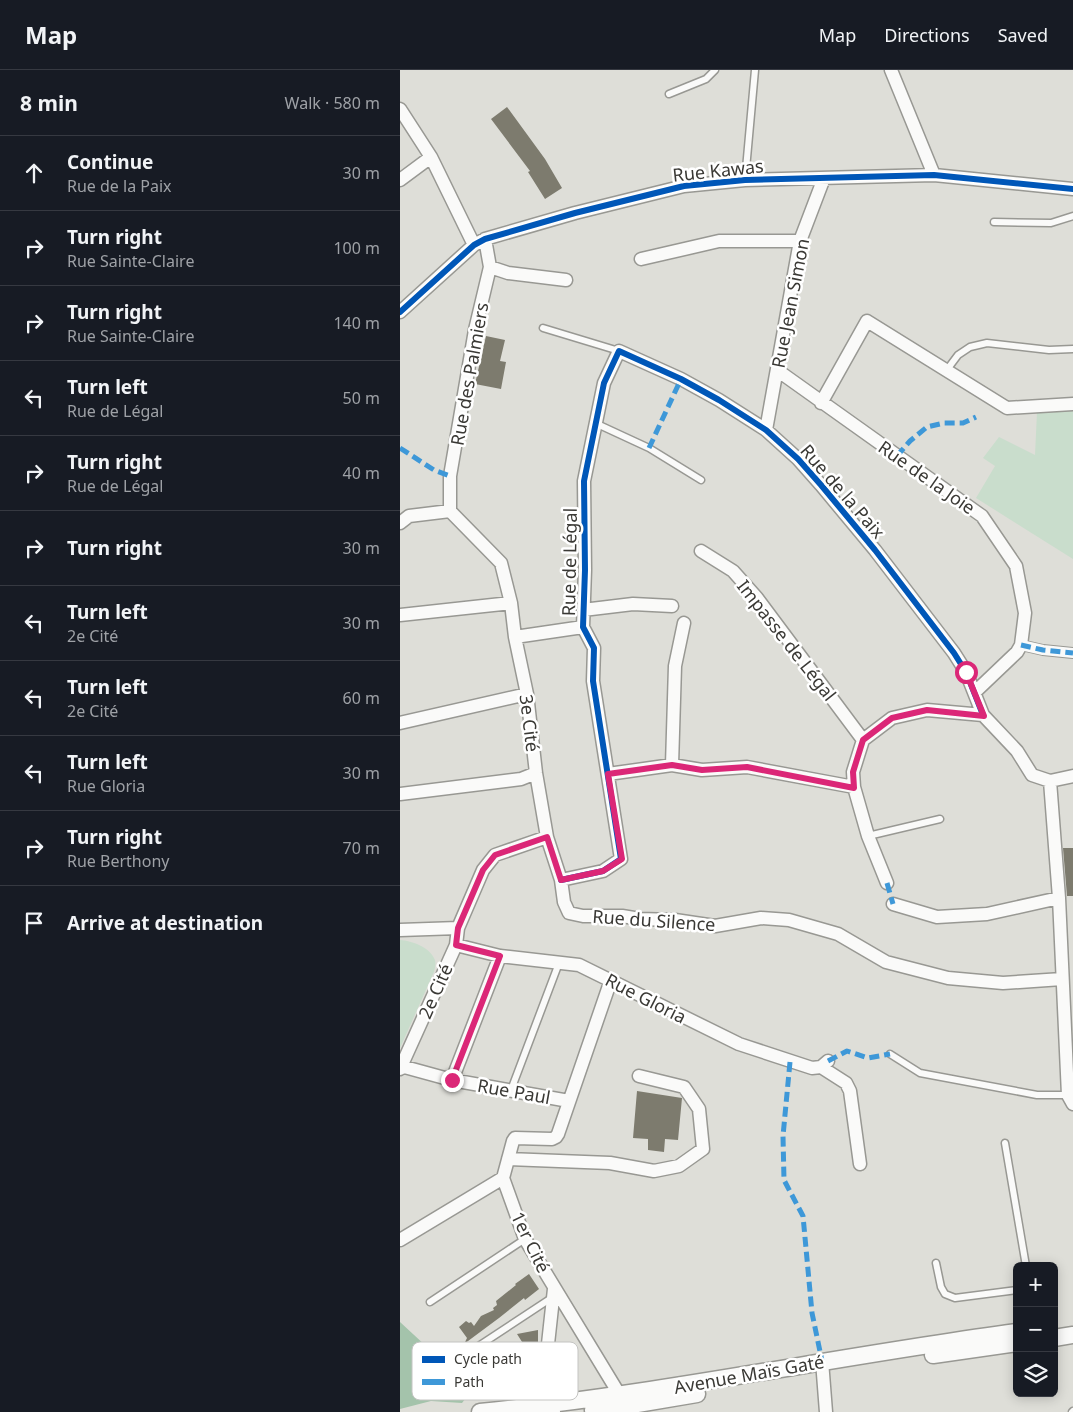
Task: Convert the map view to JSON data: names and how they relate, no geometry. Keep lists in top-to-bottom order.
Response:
{
  "streets": {
    "street": [
      "Rue Kawas",
      "Rue Jean Simon",
      "Rue des Palmiers",
      "Rue de la Joie",
      "Rue de la Paix",
      "Rue de Légal",
      "Impasse de Légal",
      "3e Cité",
      "Rue du Silence",
      "2e Cité",
      "Rue Gloria",
      "Rue Paul",
      "1er Cité",
      "Avenue Maïs Gaté"
    ]
  },
  "crossings": [
    ["Rue Kawas", "Rue Jean Simon"],
    ["Rue Kawas", "Rue des Palmiers"],
    ["Rue Jean Simon", "Rue de la Joie"],
    ["Rue Jean Simon", "Rue de la Paix"],
    ["Rue des Palmiers", "3e Cité"],
    ["Rue de la Paix", "Rue de Légal"],
    ["Rue de Légal", "3e Cité"],
    ["Rue de Légal", "Rue du Silence"],
    ["3e Cité", "Rue du Silence"],
    ["3e Cité", "2e Cité"],
    ["2e Cité", "Rue Gloria"],
    ["2e Cité", "Rue Paul"],
    ["1er Cité", "Avenue Maïs Gaté"]
  ],
  "legend": ["Cycle path", "Path"],
  "page": {
    "header": "Map",
    "nav": ["Map", "Directions", "Saved"],
    "heading": ["8 min", "Walk · 580 m"],
    "list": [
      ["Continue", "Rue de la Paix", "30 m"],
      ["Turn right", "Rue Sainte-Claire", "100 m"],
      ["Turn right", "Rue Sainte-Claire", "140 m"],
      ["Turn left", "Rue de Légal", "50 m"],
      ["Turn right", "Rue de Légal", "40 m"],
      ["Turn right", "30 m"],
      ["Turn left", "2e Cité", "30 m"],
      ["Turn left", "2e Cité", "60 m"],
      ["Turn left", "Rue Gloria", "30 m"],
      ["Turn right", "Rue Berthony", "70 m"],
      "Arrive at destination"
    ],
    "map_buttons": ["+", "−"]
  }
}
